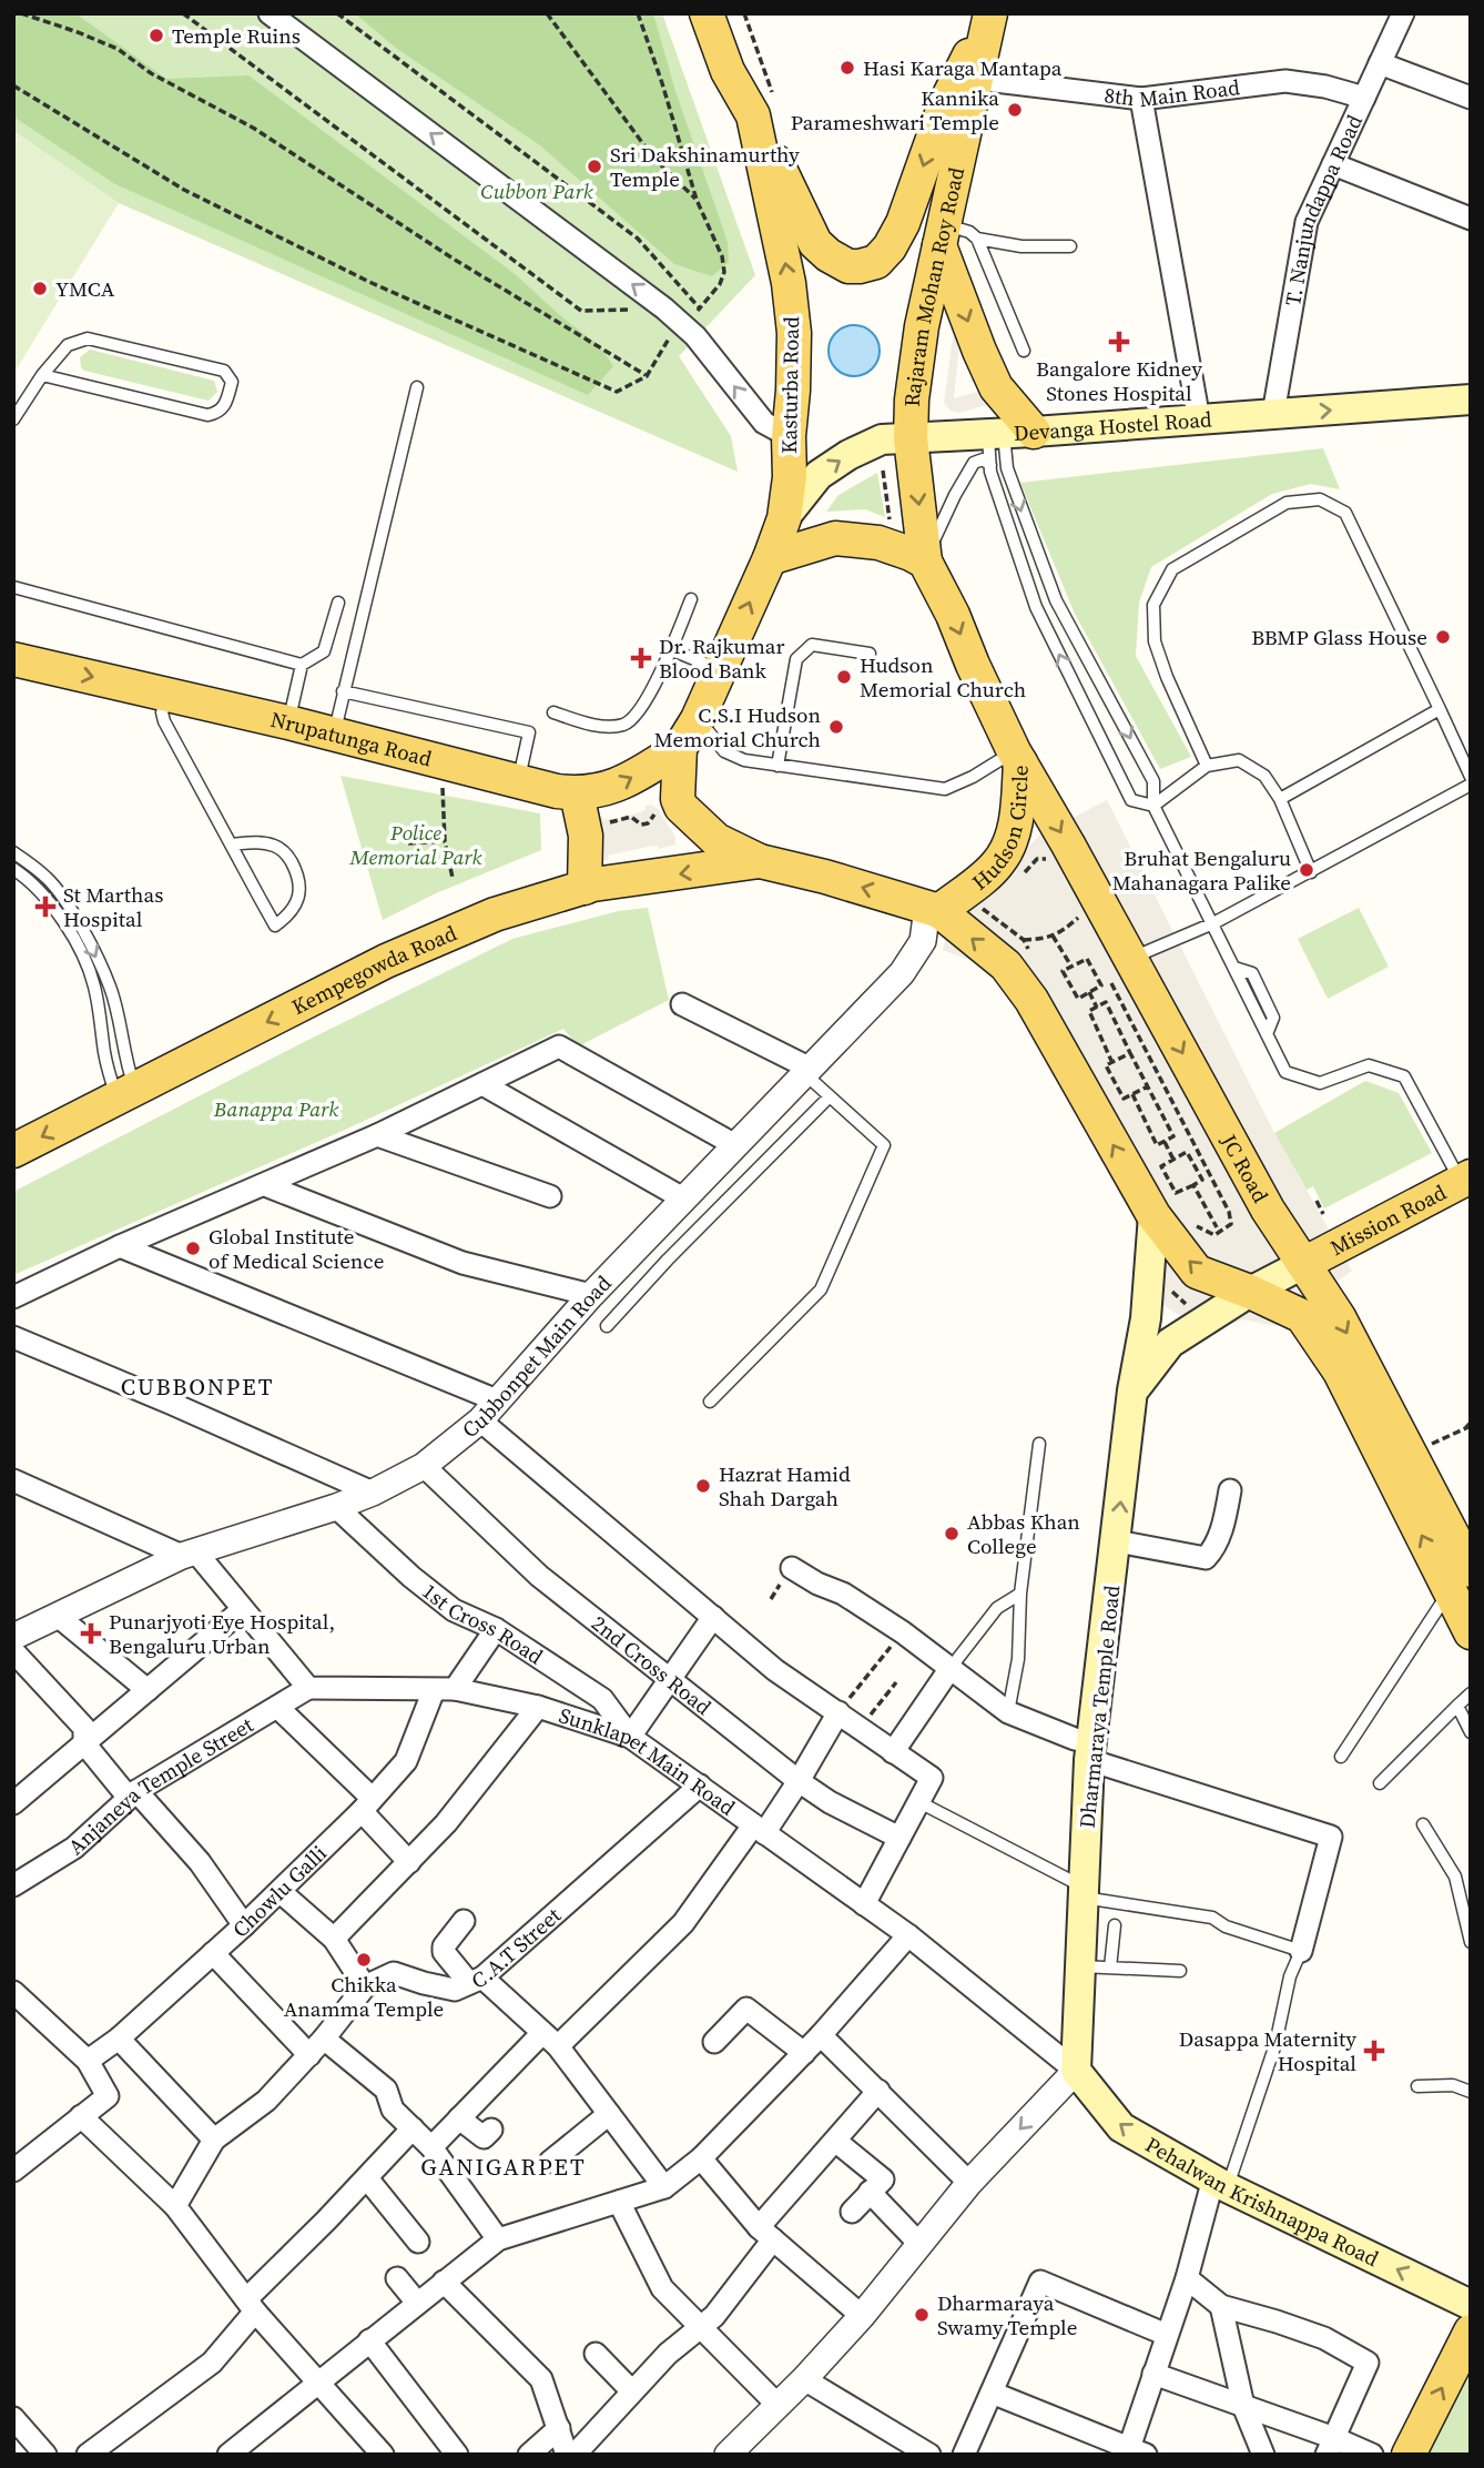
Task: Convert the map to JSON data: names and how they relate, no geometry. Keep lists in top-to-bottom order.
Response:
{
  "streets": {
    "main road": [
      "Rajaram Mohan Roy Road",
      "Kasturba Road",
      "Devanga Hostel Road",
      "Nrupatunga Road",
      "Hudson Circle",
      "Kempegowda Road",
      "JC Road",
      "Mission Road",
      "Dharmaraya Temple Road",
      "Pehalwan Krishnappa Road"
    ],
    "street": [
      "8th Main Road",
      "T. Nanjundappa Road",
      "Cubbonpet Main Road",
      "1st Cross Road",
      "2nd Cross Road",
      "Sunklapet Main Road",
      "Anjaneya Temple Street",
      "Chowlu Galli",
      "C.A.T Street"
    ]
  },
  "crossings": [
    ["8th Main Road", "T. Nanjundappa Road"],
    ["8th Main Road", "Rajaram Mohan Roy Road"],
    ["T. Nanjundappa Road", "Devanga Hostel Road"],
    ["Rajaram Mohan Roy Road", "Devanga Hostel Road"],
    ["Rajaram Mohan Roy Road", "Hudson Circle"],
    ["Kasturba Road", "Devanga Hostel Road"],
    ["Kasturba Road", "Nrupatunga Road"],
    ["Hudson Circle", "JC Road"],
    ["Hudson Circle", "Cubbonpet Main Road"],
    ["JC Road", "Mission Road"],
    ["JC Road", "Cubbonpet Main Road"],
    ["JC Road", "Dharmaraya Temple Road"],
    ["Cubbonpet Main Road", "1st Cross Road"],
    ["Cubbonpet Main Road", "2nd Cross Road"],
    ["1st Cross Road", "Sunklapet Main Road"],
    ["1st Cross Road", "Chowlu Galli"],
    ["Dharmaraya Temple Road", "Sunklapet Main Road"],
    ["Dharmaraya Temple Road", "Pehalwan Krishnappa Road"],
    ["Sunklapet Main Road", "Anjaneya Temple Street"],
    ["Sunklapet Main Road", "Chowlu Galli"],
    ["Sunklapet Main Road", "C.A.T Street"],
    ["Sunklapet Main Road", "Pehalwan Krishnappa Road"]
  ],
  "one_way": [
    "Nrupatunga Road",
    "Hudson Circle",
    "Kempegowda Road",
    "Pehalwan Krishnappa Road"
  ],
  "districts": ["CUBBONPET", "GANIGARPET"],
  "parks": ["Cubbon Park", "Police Memorial Park", "Banappa Park"],
  "places": {
    "other": [
      "Temple Ruins",
      "Hasi Karaga Mantapa",
      "Kannika Parameshwari Temple",
      "Sri Dakshinamurthy Temple",
      "YMCA",
      "BBMP Glass House",
      "Hudson Memorial Church",
      "C.S.I Hudson Memorial Church",
      "Bruhat Bengaluru Mahanagara Palike",
      "Global Institute of Medical Science",
      "Hazrat Hamid Shah Dargah",
      "Abbas Khan College",
      "Chikka Anamma Temple",
      "Dharmaraya Swamy Temple"
    ],
    "health": [
      "Bangalore Kidney Stones Hospital",
      "Dr. Rajkumar Blood Bank",
      "St Marthas Hospital",
      "Punarjyoti Eye Hospital, Bengaluru Urban",
      "Dasappa Maternity Hospital"
    ]
  }
}
